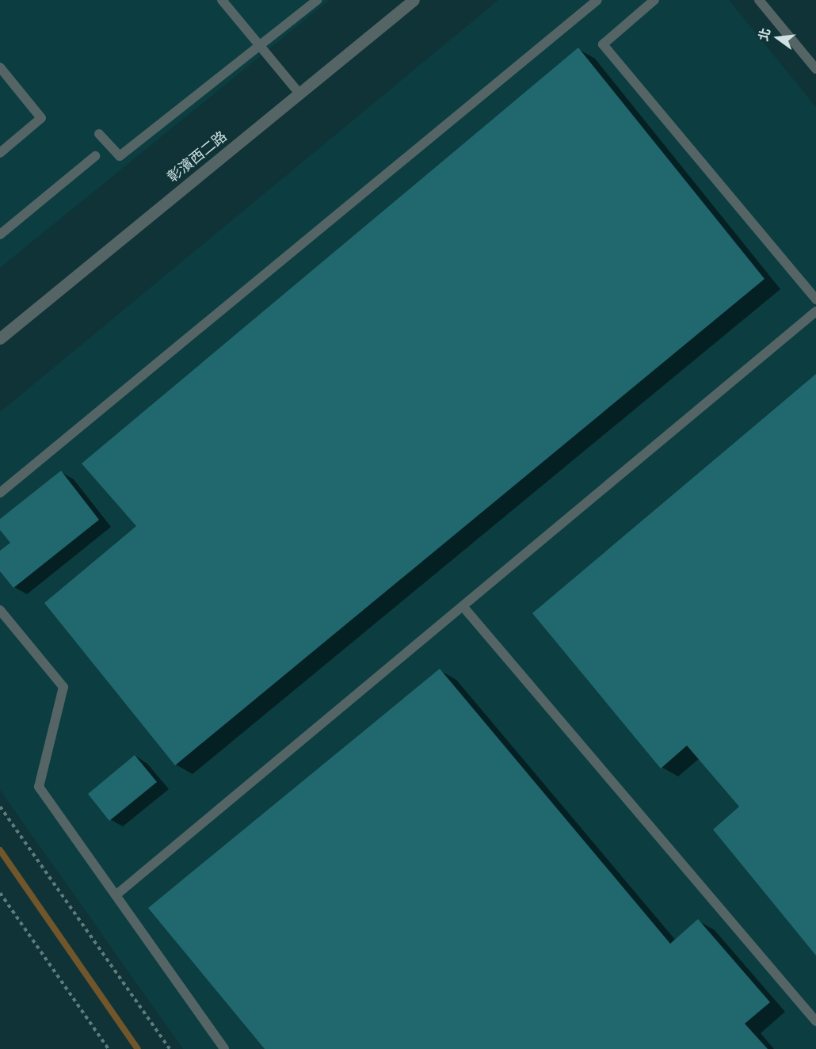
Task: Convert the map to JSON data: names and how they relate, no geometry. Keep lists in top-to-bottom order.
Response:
{
  "streets": {
    "street": ["彰濱西二路"]
  },
  "north": "left"
}
